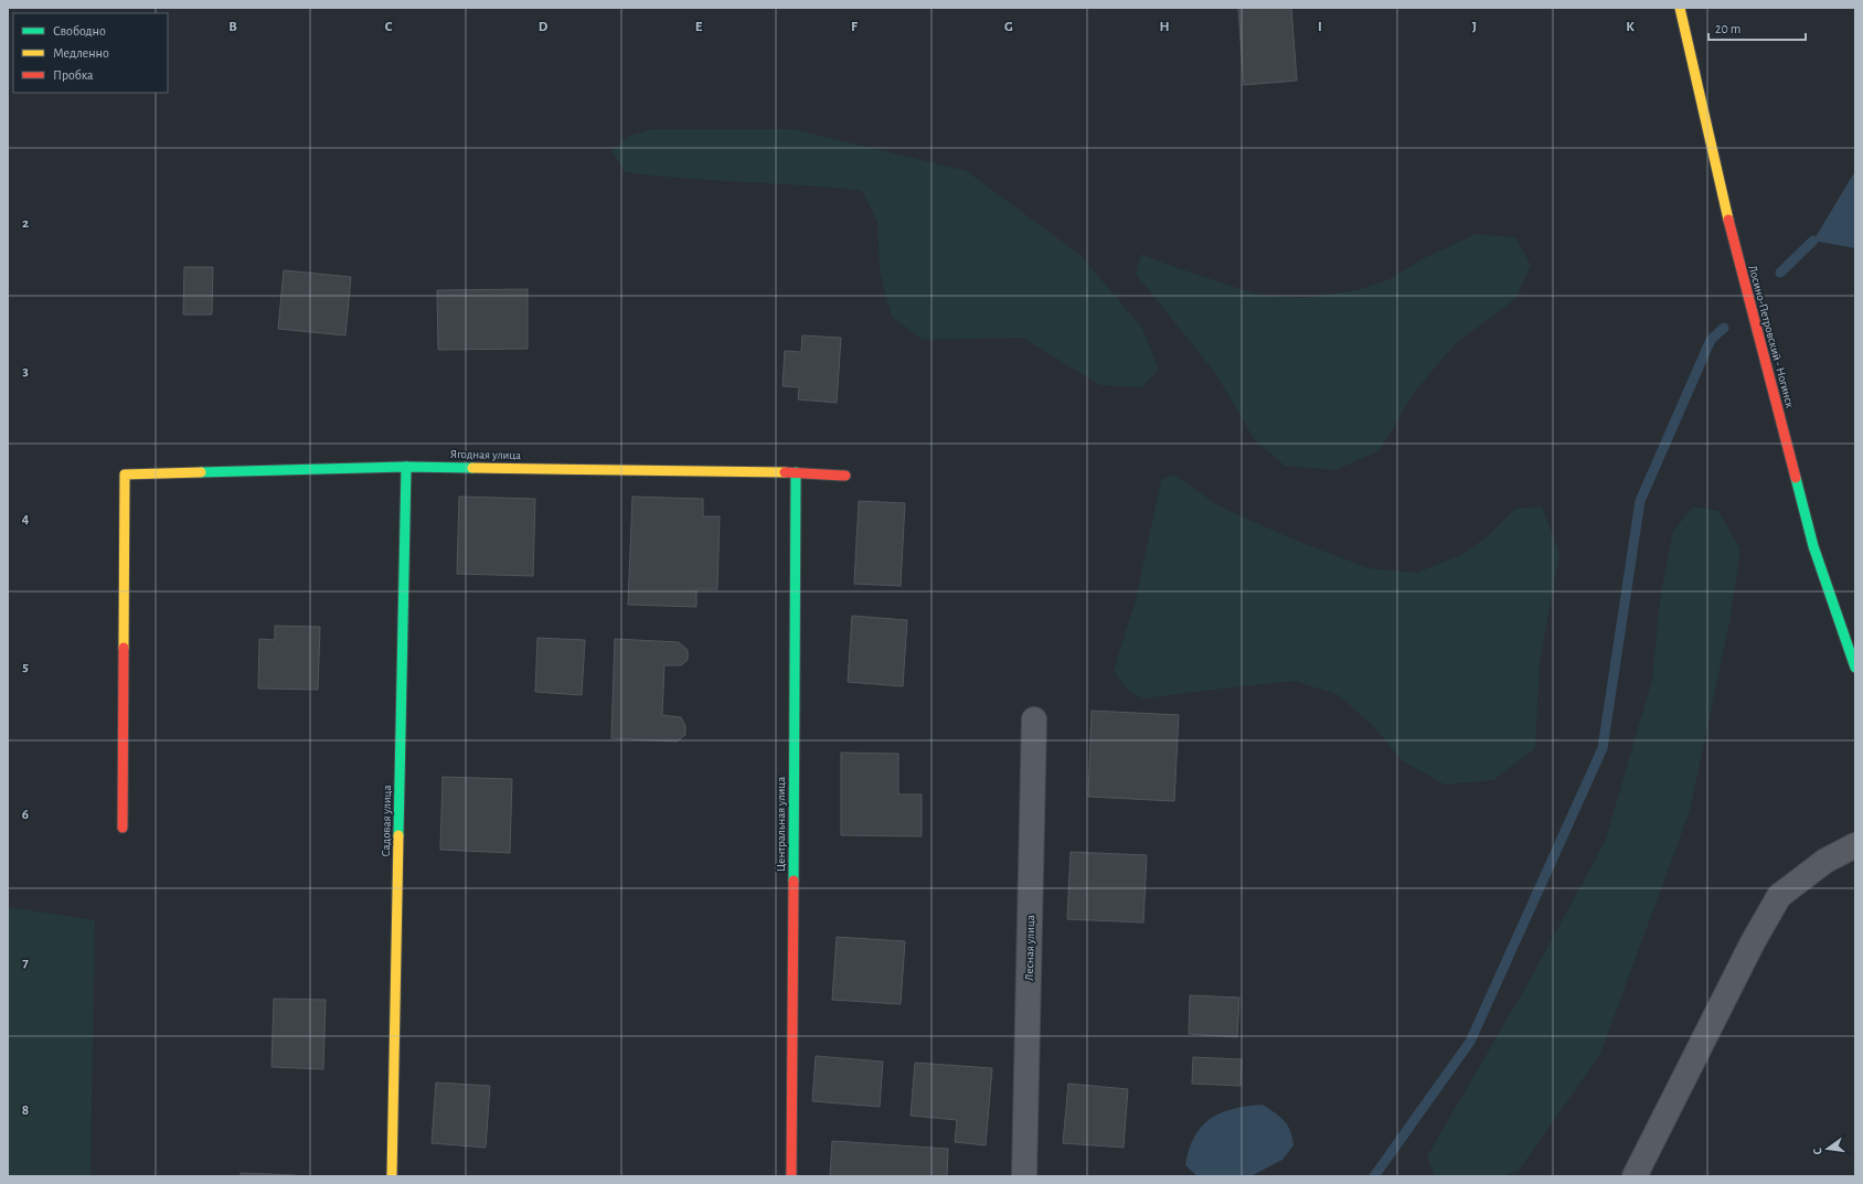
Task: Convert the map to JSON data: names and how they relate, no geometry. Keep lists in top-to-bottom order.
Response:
{
  "streets": {
    "main road": [
      "Лосино-Петровский - Ногинск",
      "Ягодная улица",
      "Садовая улица",
      "Центральная улица"
    ],
    "street": ["Лесная улица"]
  },
  "crossings": [
    ["Ягодная улица", "Садовая улица"],
    ["Ягодная улица", "Центральная улица"]
  ],
  "legend": ["Свободно", "Медленно", "Пробка"],
  "scale_bar": "20 m",
  "north": "left",
  "grid": {
    "columns": [
      "B",
      "C",
      "D",
      "E",
      "F",
      "G",
      "H",
      "I",
      "J",
      "K"
    ],
    "rows": [
      "2",
      "3",
      "4",
      "5",
      "6",
      "7",
      "8"
    ]
  }
}
